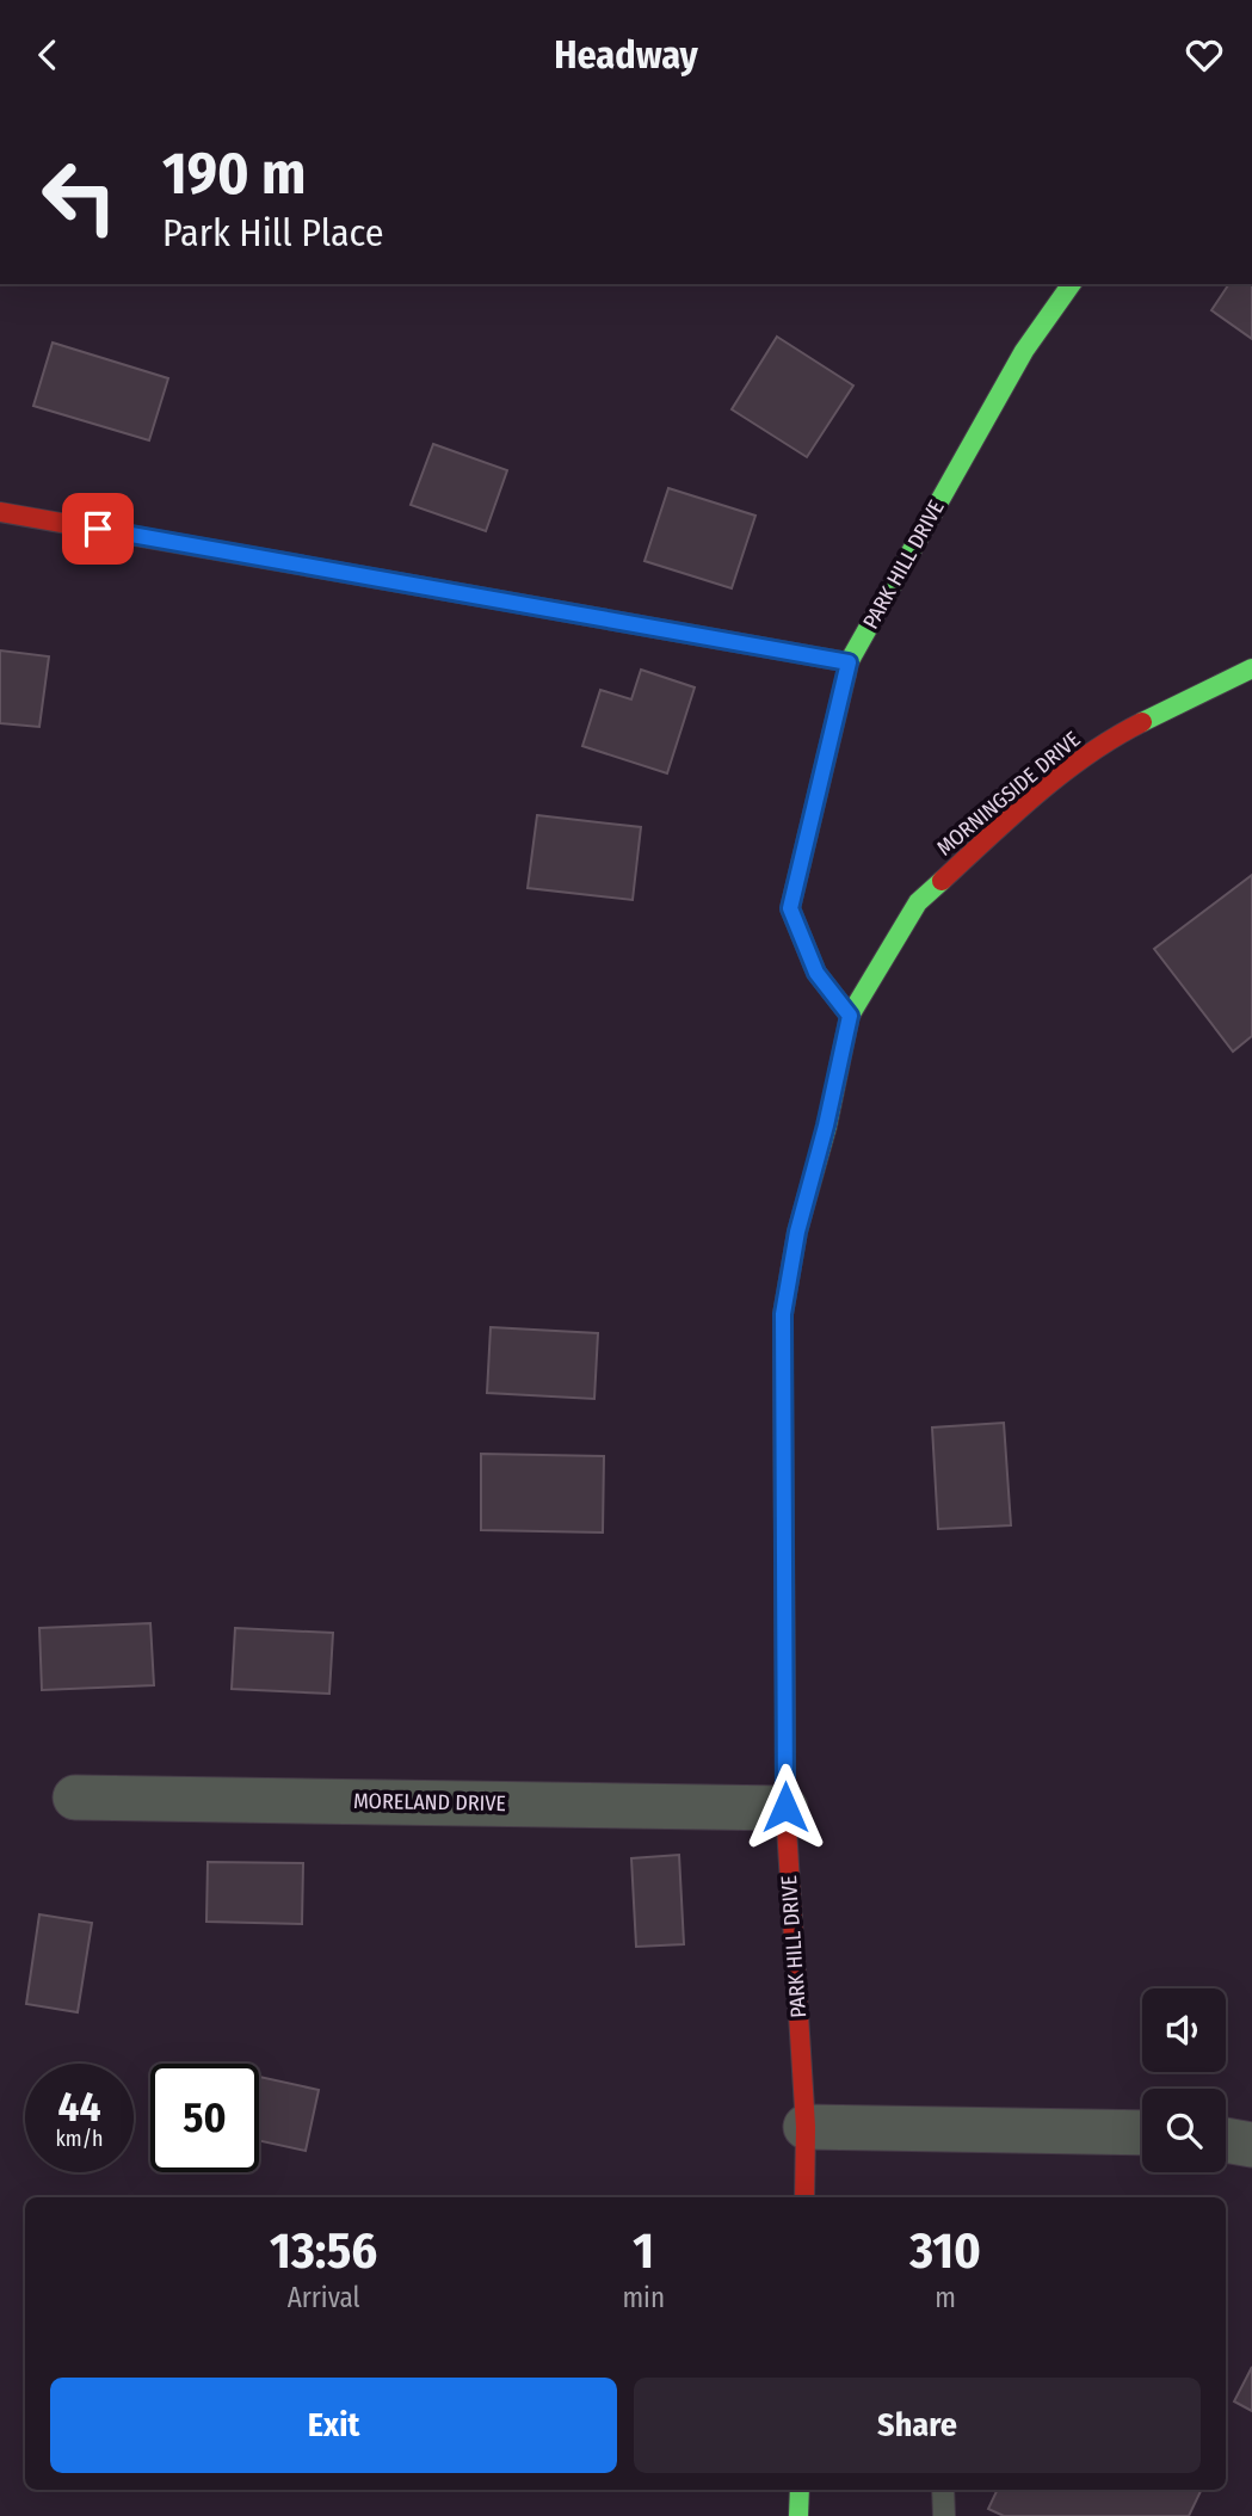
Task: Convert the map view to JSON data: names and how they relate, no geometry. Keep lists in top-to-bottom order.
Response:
{
  "streets": {
    "main road": ["PARK HILL DRIVE", "MORNINGSIDE DRIVE"],
    "street": ["MORELAND DRIVE"]
  },
  "crossings": [
    ["PARK HILL DRIVE", "MORNINGSIDE DRIVE"],
    ["PARK HILL DRIVE", "MORELAND DRIVE"]
  ],
  "page": {
    "header": "Headway",
    "turn": ["190 m", "Park Hill Place"],
    "speed": "44 km/h",
    "limit": "50",
    "eta": [
      "13:56",
      "Arrival",
      "1",
      "min",
      "310",
      "m"
    ],
    "buttons": ["Exit", "Share"]
  }
}
